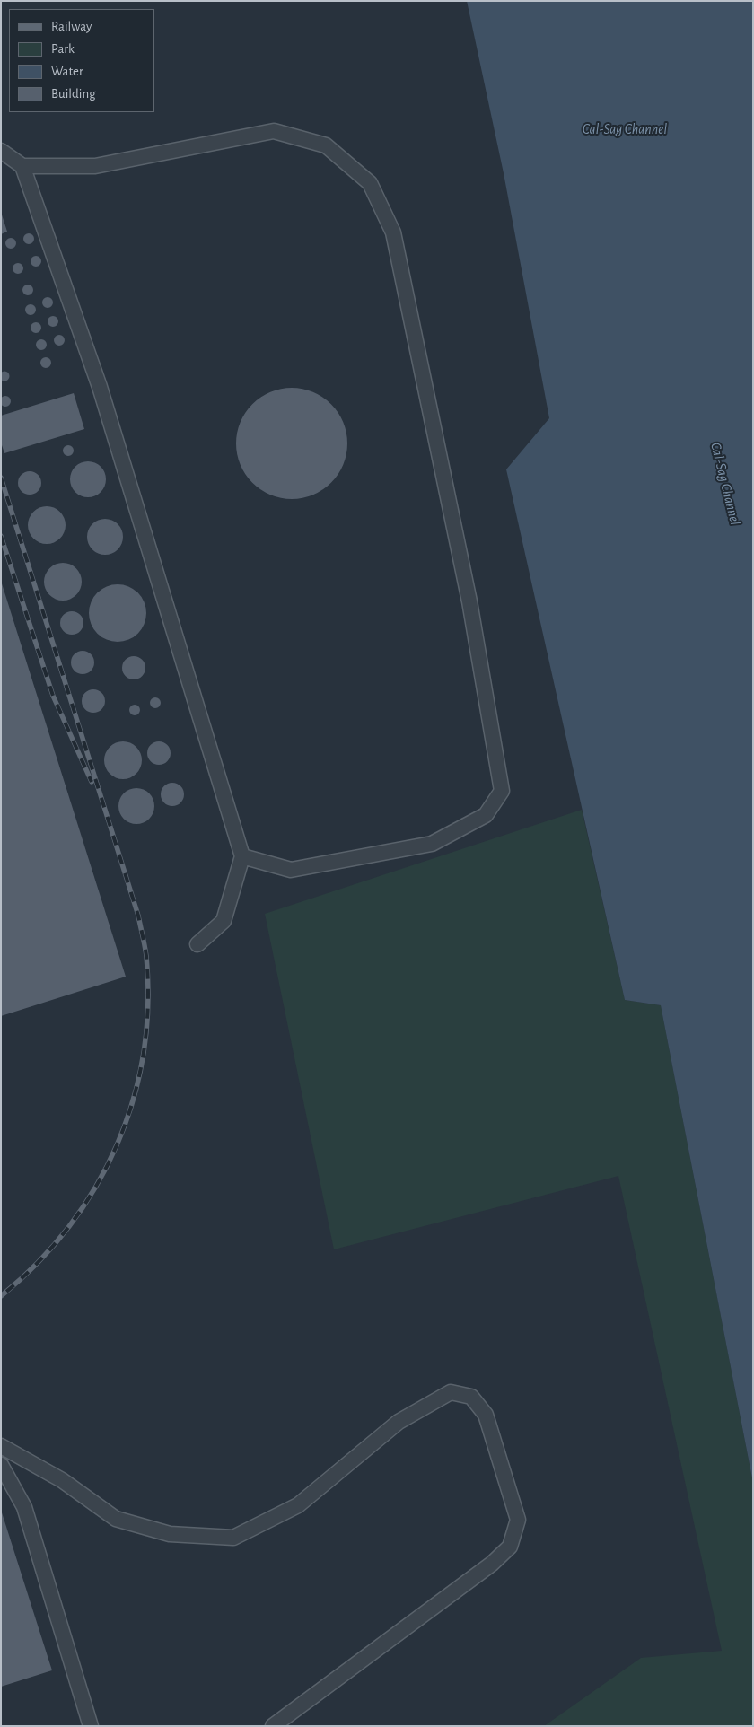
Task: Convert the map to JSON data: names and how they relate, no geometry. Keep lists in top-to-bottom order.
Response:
{
  "water": ["Cal-Sag Channel"],
  "legend": [
    "Railway",
    "Park",
    "Water",
    "Building"
  ]
}
